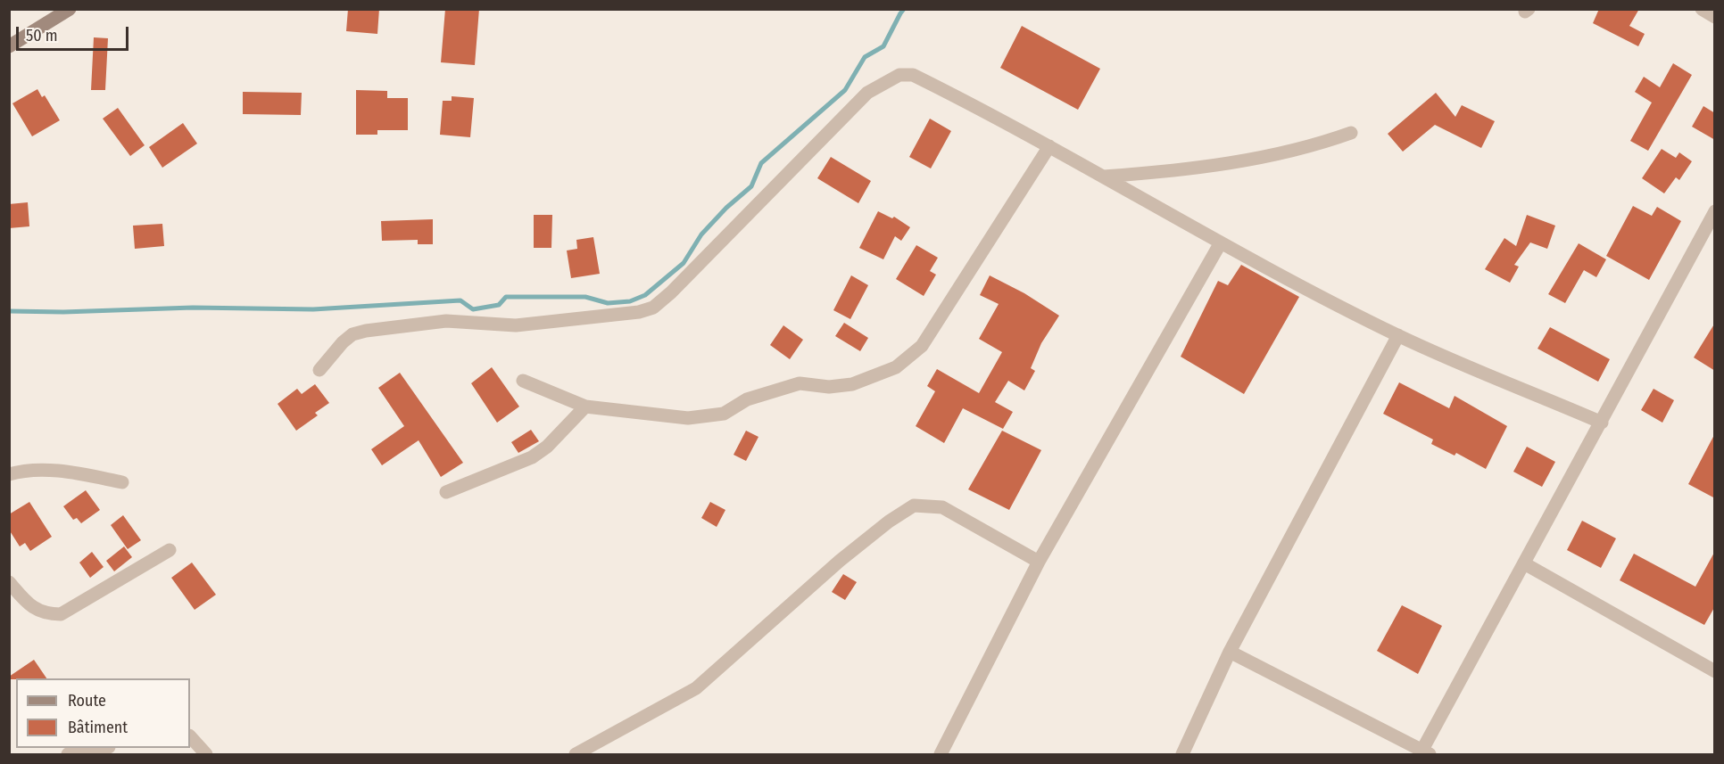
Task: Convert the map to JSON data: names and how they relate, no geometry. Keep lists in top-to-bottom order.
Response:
{
  "legend": ["Route", "Bâtiment"],
  "scale_bar": "50 m"
}
